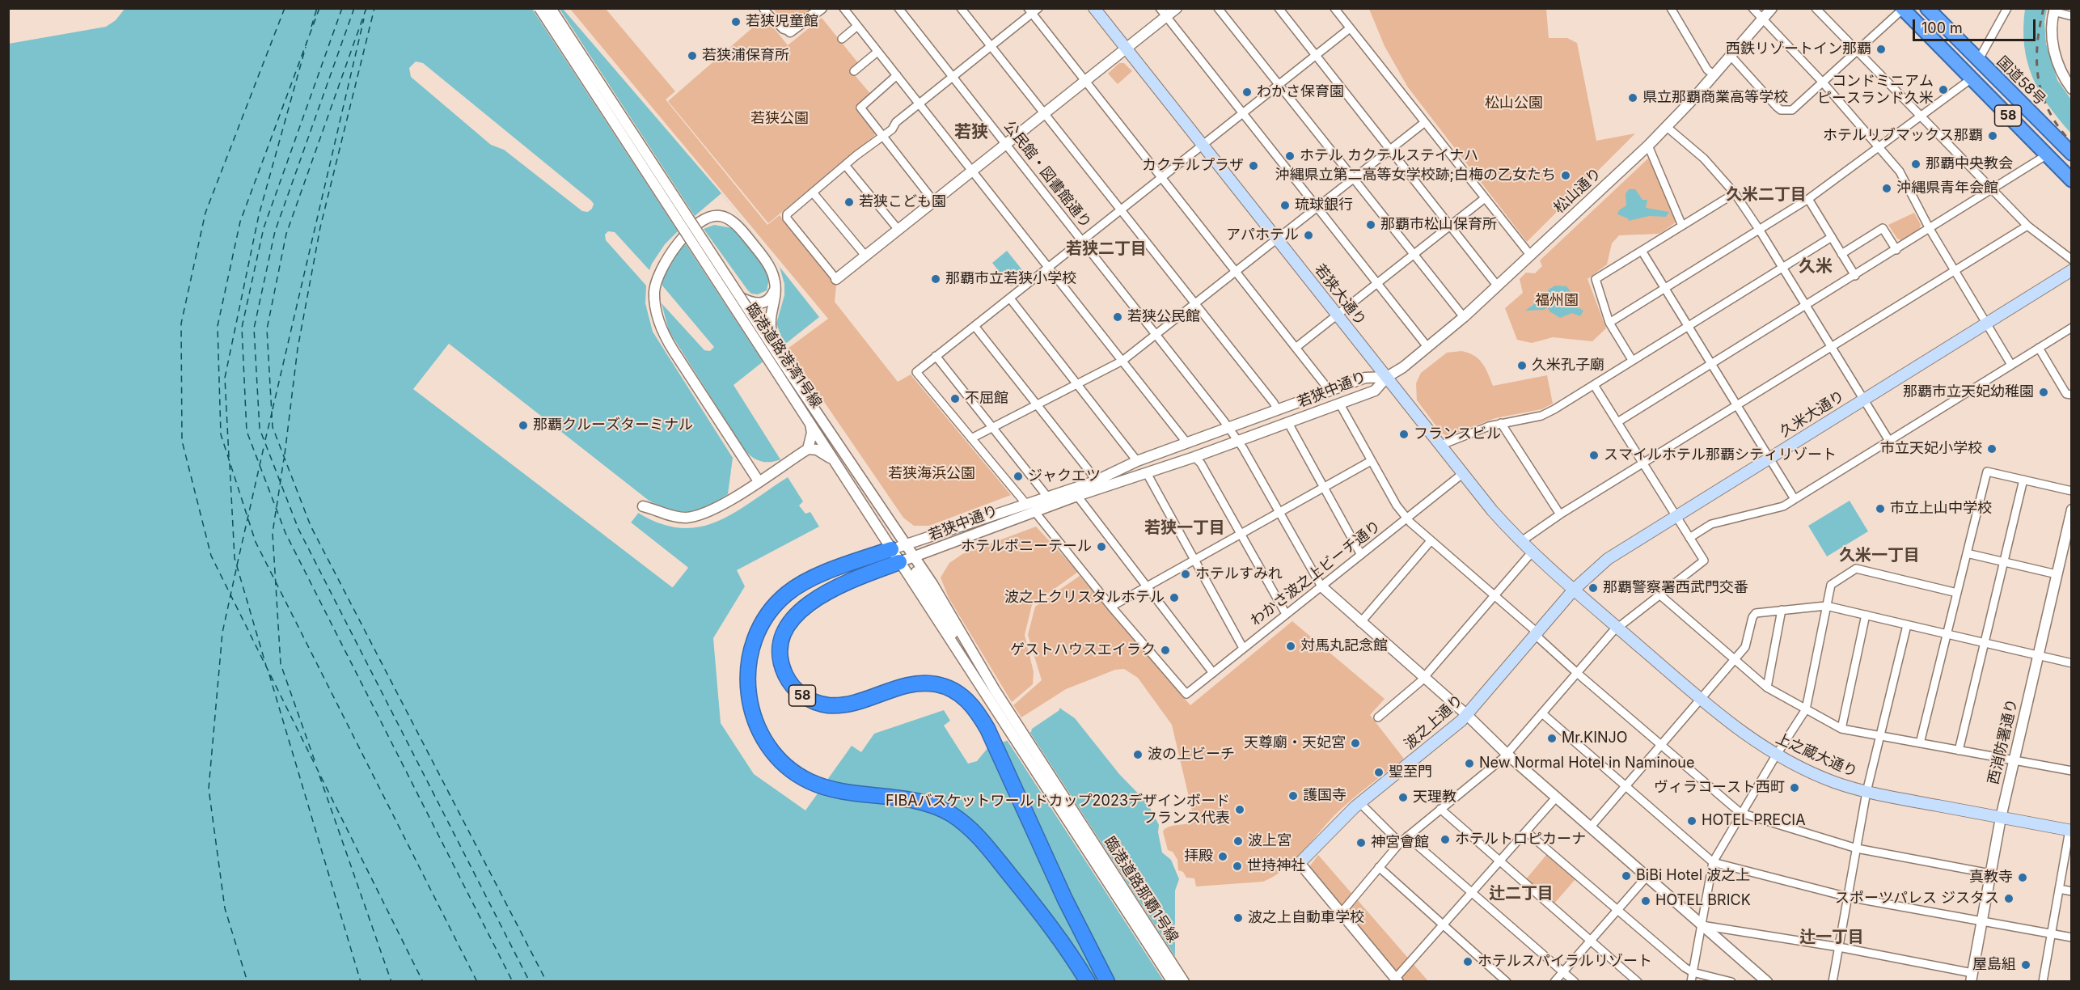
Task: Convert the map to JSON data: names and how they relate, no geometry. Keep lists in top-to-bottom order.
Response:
{
  "streets": {
    "highway": ["国道58号", "58"],
    "main road": [
      "若狭大通り",
      "久米大通り",
      "波之上通り",
      "上之蔵大通り"
    ],
    "street": [
      "公民館・図書館通り",
      "松山通り",
      "臨港道路港湾1号線",
      "若狭中通り",
      "わかさ波之上ビーチ通り",
      "西消防署通り",
      "臨港道路那覇1号線"
    ]
  },
  "crossings": [
    ["58", "臨港道路港湾1号線"],
    ["58", "若狭中通り"],
    ["公民館・図書館通り", "若狭中通り"],
    ["公民館・図書館通り", "わかさ波之上ビーチ通り"],
    ["松山通り", "若狭大通り"],
    ["松山通り", "若狭中通り"],
    ["若狭大通り", "若狭中通り"],
    ["若狭大通り", "久米大通り"],
    ["若狭大通り", "わかさ波之上ビーチ通り"],
    ["若狭大通り", "波之上通り"],
    ["若狭大通り", "上之蔵大通り"],
    ["臨港道路港湾1号線", "若狭中通り"],
    ["臨港道路港湾1号線", "臨港道路那覇1号線"],
    ["久米大通り", "波之上通り"],
    ["久米大通り", "上之蔵大通り"],
    ["波之上通り", "上之蔵大通り"],
    ["西消防署通り", "上之蔵大通り"]
  ],
  "districts": [
    "若狭",
    "久米二丁目",
    "若狭二丁目",
    "久米",
    "若狭一丁目",
    "久米一丁目",
    "辻二丁目",
    "辻一丁目"
  ],
  "parks": [
    "松山公園",
    "若狭公園",
    "福州園",
    "若狭海浜公園"
  ],
  "places": [
    "若狭児童館",
    "西鉄リゾートイン那覇",
    "若狭浦保育所",
    "コンドミニアム ピースランド久米",
    "わかさ保育園",
    "県立那覇商業高等学校",
    "ホテルリブマックス那覇",
    "ホテル カクテルステイナハ",
    "那覇中央教会",
    "カクテルプラザ",
    "沖縄県立第二高等女学校跡;白梅の乙女たち",
    "沖縄県青年会館",
    "若狭こども園",
    "琉球銀行",
    "那覇市松山保育所",
    "アパホテル",
    "那覇市立若狭小学校",
    "若狭公民館",
    "久米孔子廟",
    "那覇市立天妃幼稚園",
    "不屈館",
    "那覇クルーズターミナル",
    "フランスビル",
    "市立天妃小学校",
    "スマイルホテル那覇シティリゾート",
    "ジャクエツ",
    "市立上山中学校",
    "ホテルポニーテール",
    "ホテルすみれ",
    "那覇警察署西武門交番",
    "波之上クリスタルホテル",
    "対馬丸記念館",
    "ゲストハウスエイラク",
    "Mr.KINJO",
    "天尊廟・天妃宮",
    "波の上ビーチ",
    "New Normal Hotel in Naminoue",
    "聖至門",
    "ヴィラコースト西町",
    "護国寺",
    "天理教",
    "FIBAバスケットワールドカップ2023デザインボード フランス代表",
    "HOTEL PRECIA",
    "ホテルトロピカーナ",
    "波上宮",
    "神宮會館",
    "拝殿",
    "世持神社",
    "BiBi Hotel 波之上",
    "真教寺",
    "スポーツパレス ジスタス",
    "HOTEL BRICK",
    "波之上自動車学校",
    "ホテルスパイラルリゾート",
    "屋島組"
  ],
  "scale_bar": "100 m"
}
